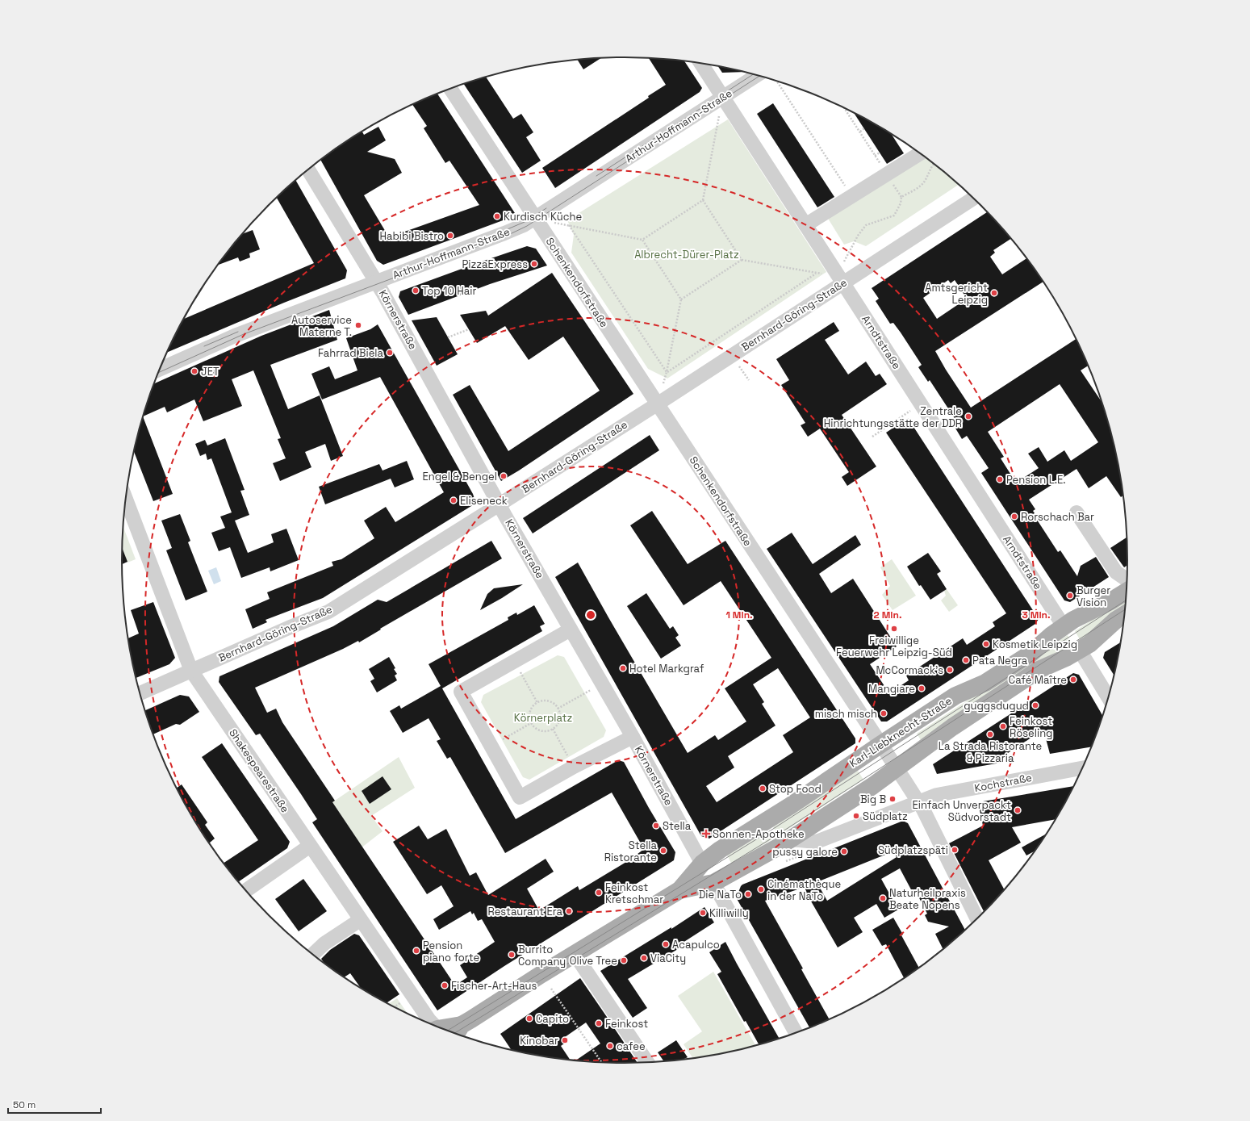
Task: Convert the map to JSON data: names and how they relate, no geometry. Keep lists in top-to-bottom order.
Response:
{
  "streets": {
    "main road": ["Karl-Liebknecht-Straße"],
    "street": [
      "Arthur-Hoffmann-Straße",
      "Schenkendorfstraße",
      "Bernhard-Göring-Straße",
      "Körnerstraße",
      "Arndtstraße",
      "Shakespearestraße",
      "Kochstraße"
    ]
  },
  "crossings": [
    ["Arthur-Hoffmann-Straße", "Schenkendorfstraße"],
    ["Arthur-Hoffmann-Straße", "Körnerstraße"],
    ["Arthur-Hoffmann-Straße", "Arndtstraße"],
    ["Schenkendorfstraße", "Bernhard-Göring-Straße"],
    ["Schenkendorfstraße", "Karl-Liebknecht-Straße"],
    ["Schenkendorfstraße", "Kochstraße"],
    ["Bernhard-Göring-Straße", "Körnerstraße"],
    ["Bernhard-Göring-Straße", "Arndtstraße"],
    ["Bernhard-Göring-Straße", "Shakespearestraße"],
    ["Körnerstraße", "Karl-Liebknecht-Straße"],
    ["Arndtstraße", "Karl-Liebknecht-Straße"]
  ],
  "parks": ["Albrecht-Dürer-Platz", "Körnerplatz"],
  "places": {
    "other": [
      "Kurdisch Küche",
      "Habibi Bistro",
      "PizzaExpress",
      "Top 10 Hair",
      "Amtsgericht Leipzig",
      "Autoservice Materne T.",
      "Fahrrad Biela",
      "JET",
      "Zentrale Hinrichtungsstätte der DDR",
      "Engel & Bengel",
      "Pension L.E.",
      "Eliseneck",
      "Rorschach Bar",
      "Burger Vision",
      "Freiwillige Feuerwehr Leipzig-Süd",
      "Kosmetik Leipzig",
      "Pata Negra",
      "Hotel Markgraf",
      "McCormack's",
      "Café Maître",
      "Mangiare",
      "guggsdugud",
      "misch misch",
      "Feinkost Röseling",
      "La Strada Ristorante & Pizzaria",
      "Stop Food",
      "Big B",
      "Einfach Unverpackt Südvorstadt",
      "Südplatz",
      "Stella",
      "Südplatzspäti",
      "Stella Ristorante",
      "pussy galore",
      "Cinémathèque in der NaTo",
      "Feinkost Kretschmar",
      "Die NaTo",
      "Naturheilpraxis Beate Nopens",
      "Restaurant Era",
      "Killiwilly",
      "Acapulco",
      "Pension piano forte",
      "Burrito Company",
      "ViaCity",
      "Olive Tree",
      "Fischer-Art-Haus",
      "Capito",
      "Feinkost",
      "Kinobar",
      "cafee"
    ],
    "health": ["Sonnen-Apotheke"]
  },
  "scale_bar": "50 m",
  "rings": ["1 Min.", "2 Min.", "3 Min."]
}
